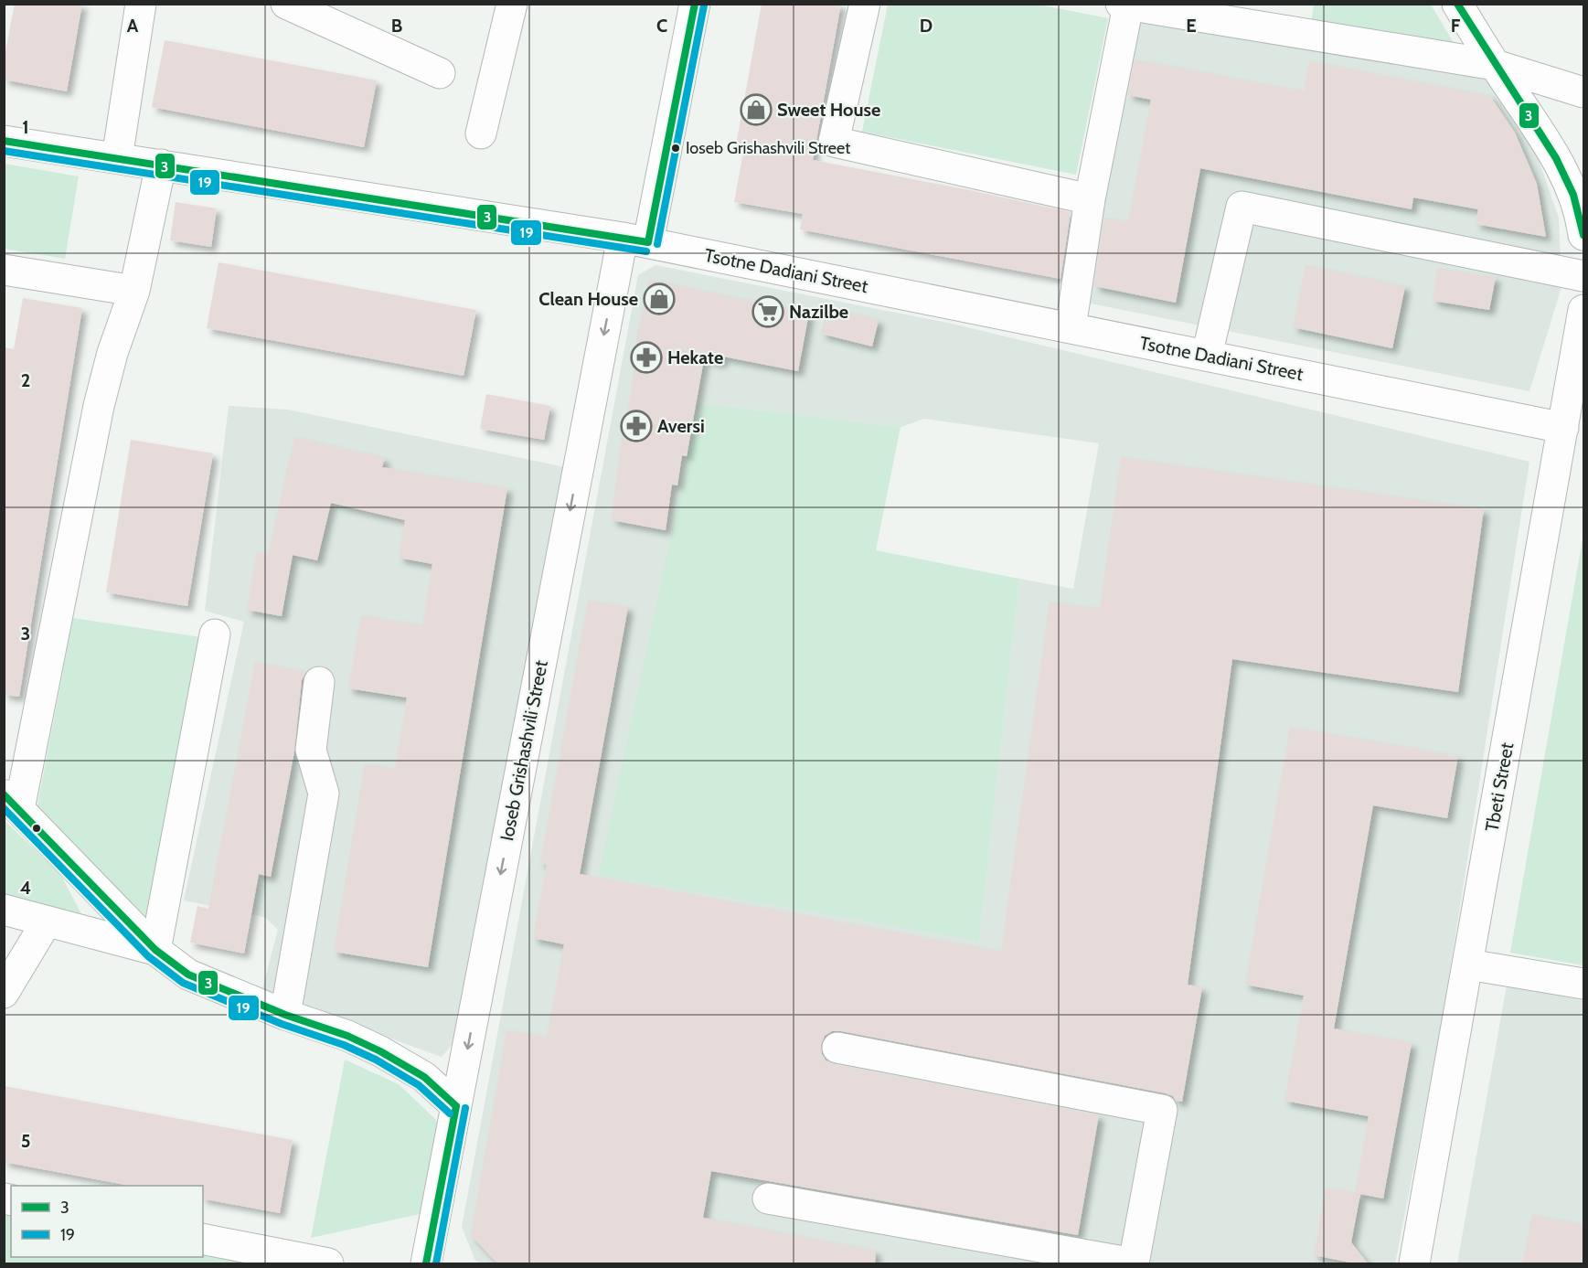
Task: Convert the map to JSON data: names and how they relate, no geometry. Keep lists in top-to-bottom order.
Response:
{
  "streets": {
    "street": ["Tsotne Dadiani Street", "Ioseb Grishashvili Street", "Tbeti Street"]
  },
  "crossings": [
    ["Tsotne Dadiani Street", "Ioseb Grishashvili Street"],
    ["Tsotne Dadiani Street", "Tbeti Street"]
  ],
  "places": {
    "shop": ["Sweet House", "Clean House"],
    "other": ["Ioseb Grishashvili Street"],
    "supermarket": ["Nazilbe"],
    "pharmacy": ["Hekate", "Aversi"]
  },
  "lines": ["transit line 3", "transit line 19"],
  "legend": ["3", "19"],
  "grid": {
    "columns": [
      "A",
      "B",
      "C",
      "D",
      "E",
      "F"
    ],
    "rows": [
      "1",
      "2",
      "3",
      "4",
      "5"
    ]
  }
}
